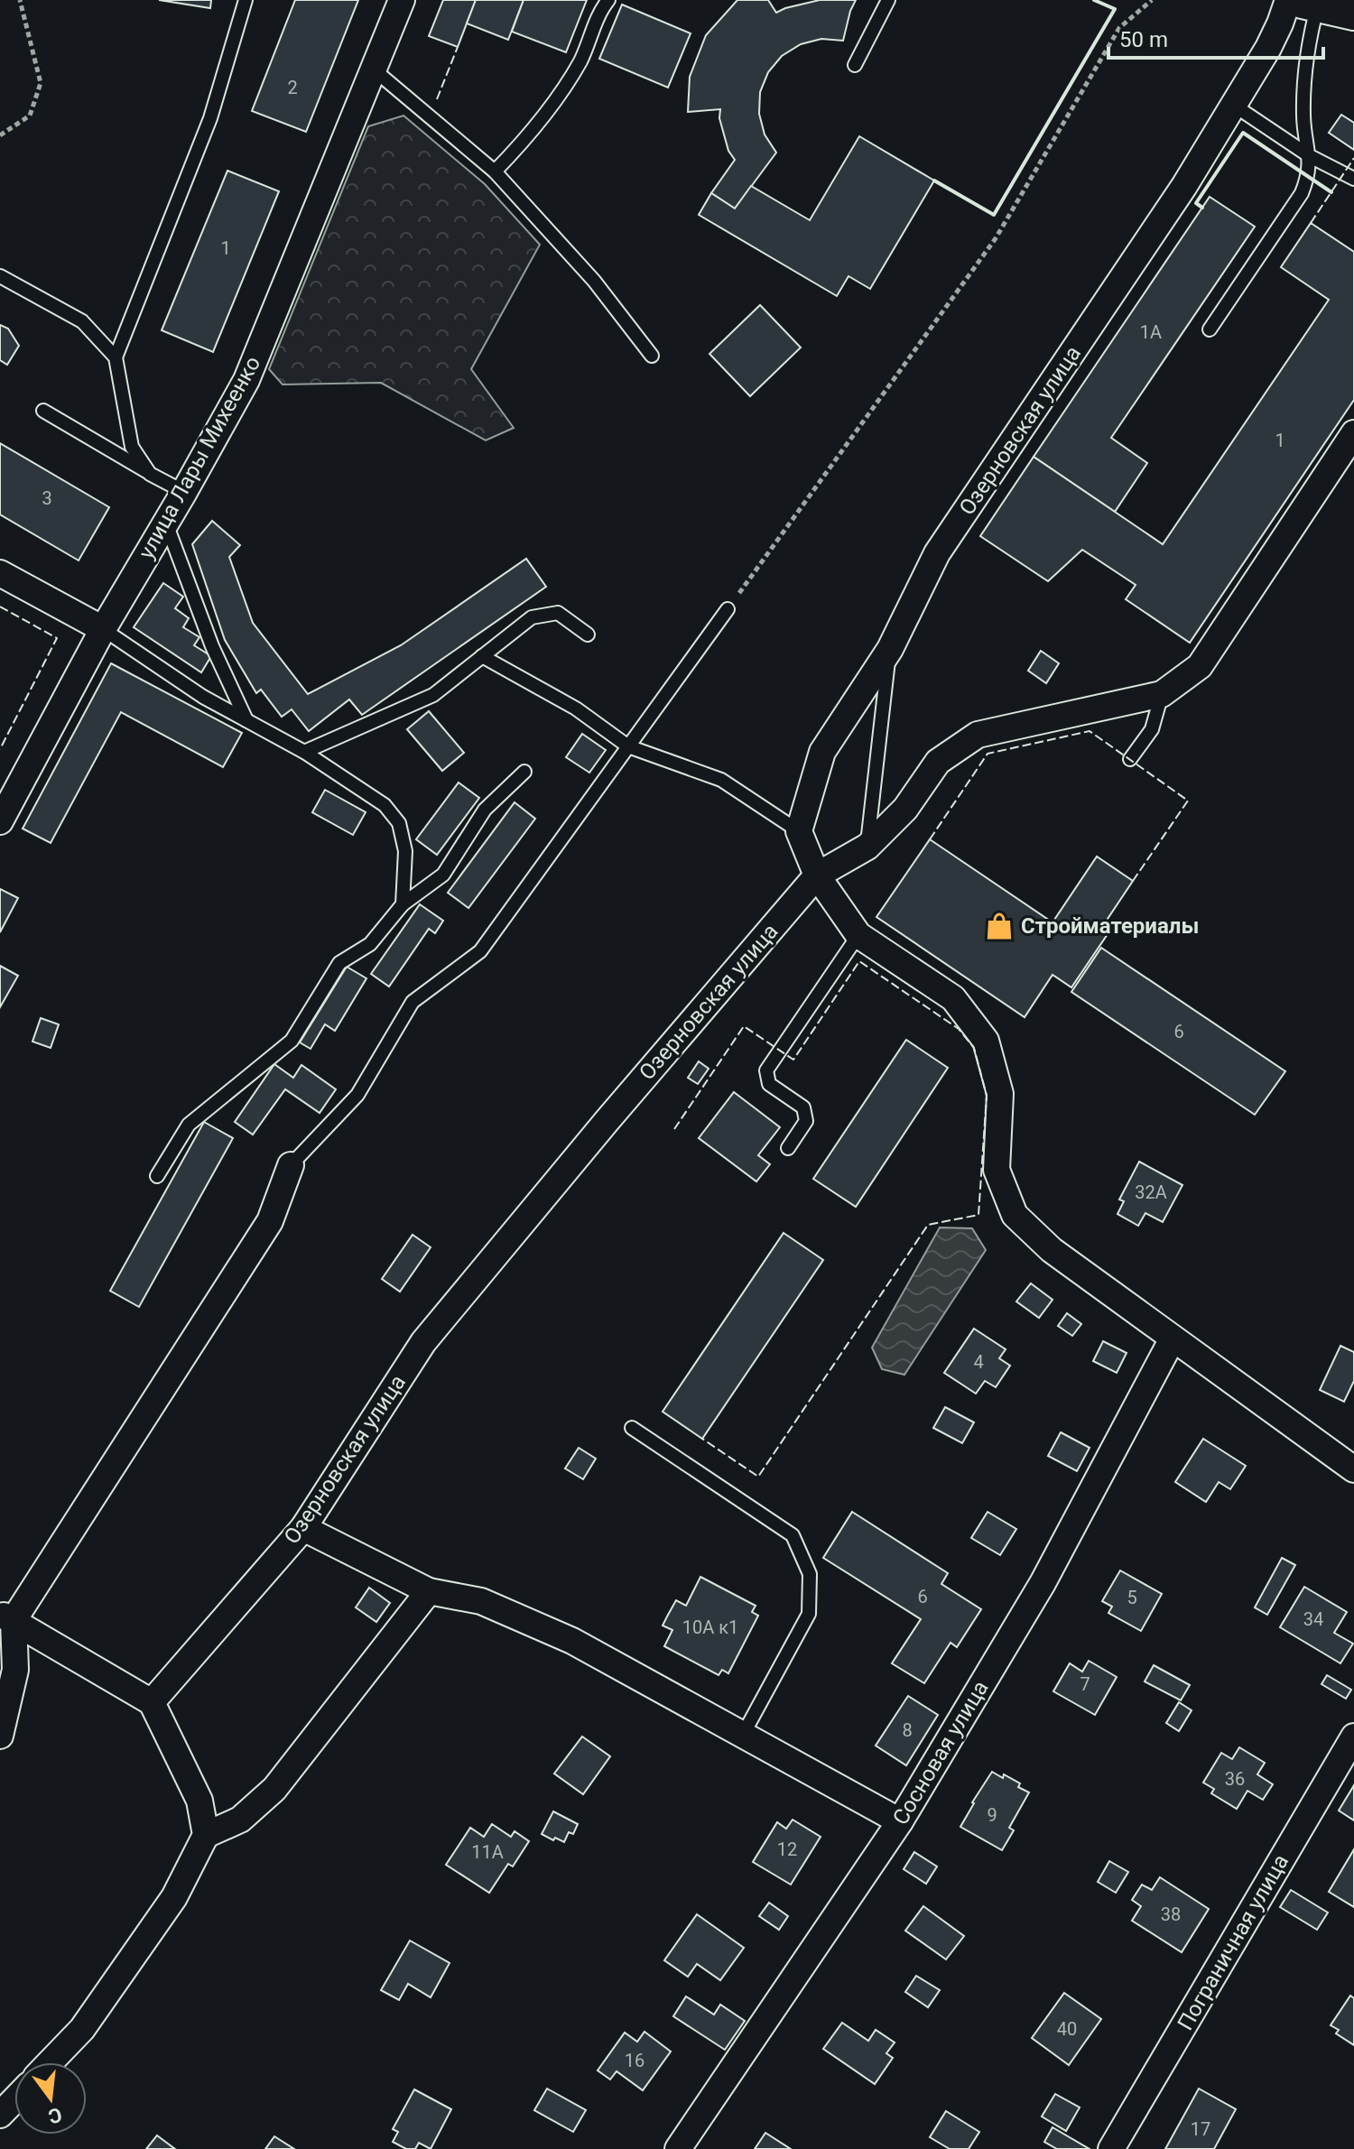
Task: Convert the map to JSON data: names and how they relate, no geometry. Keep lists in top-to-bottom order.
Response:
{
  "streets": {
    "street": [
      "Озерновская улица",
      "улица Лары Михеенко",
      "Сосновая улица",
      "Пограничная улица"
    ]
  },
  "places": {
    "shop": ["Стройматериалы"]
  },
  "house_numbers": [
    "2",
    "1",
    "1А",
    "1",
    "3",
    "6",
    "32А",
    "4",
    "6",
    "5",
    "34",
    "10А к1",
    "7",
    "8",
    "36",
    "9",
    "12",
    "11А",
    "38",
    "40",
    "16",
    "17"
  ],
  "scale_bar": "50 m",
  "north": "bottom"
}
